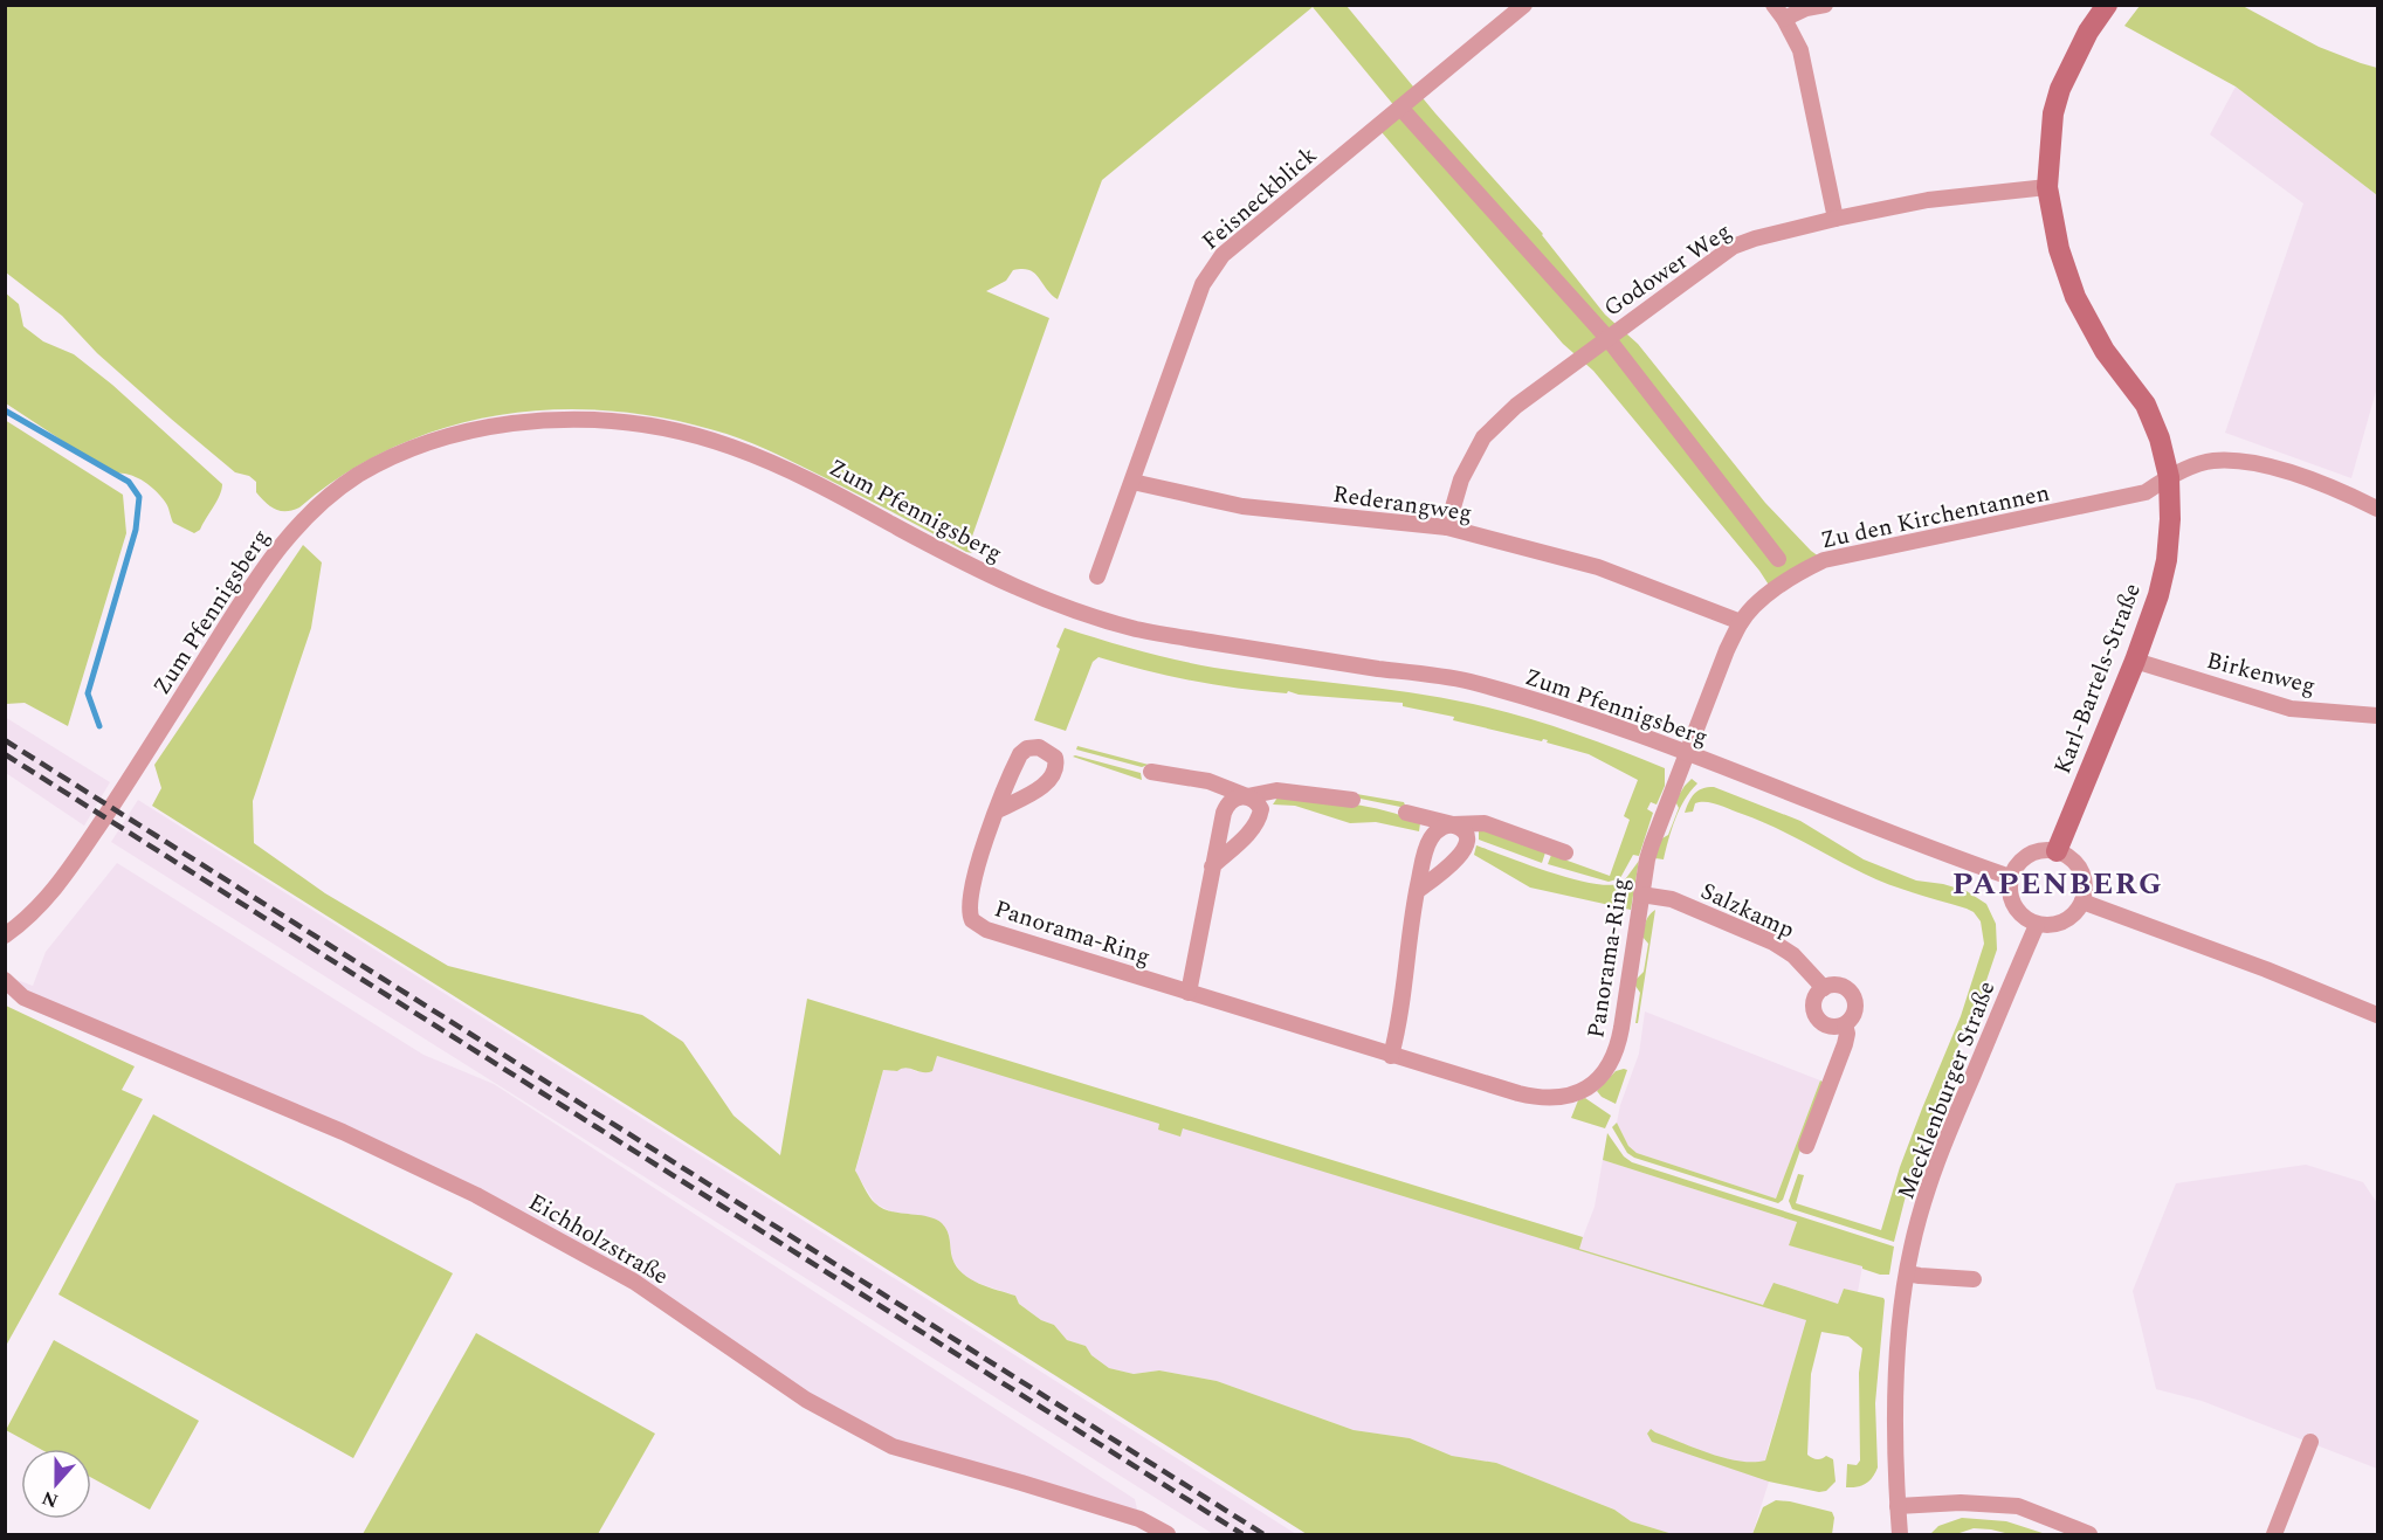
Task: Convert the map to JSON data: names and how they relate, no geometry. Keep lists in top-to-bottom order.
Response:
{
  "streets": {
    "street": [
      "Feisneckblick",
      "Godower Weg",
      "Rederangweg",
      "Zum Pfennigsberg",
      "Zu den Kirchentannen",
      "Birkenweg",
      "Karl-Bartels-Straße",
      "Salzkamp",
      "Panorama-Ring",
      "Mecklenburger Straße",
      "Eichholzstraße"
    ]
  },
  "crossings": [
    ["Feisneckblick", "Rederangweg"],
    ["Godower Weg", "Rederangweg"],
    ["Godower Weg", "Karl-Bartels-Straße"],
    ["Rederangweg", "Zu den Kirchentannen"],
    ["Zum Pfennigsberg", "Zu den Kirchentannen"],
    ["Zum Pfennigsberg", "Karl-Bartels-Straße"],
    ["Zum Pfennigsberg", "Panorama-Ring"],
    ["Zum Pfennigsberg", "Mecklenburger Straße"],
    ["Zu den Kirchentannen", "Karl-Bartels-Straße"],
    ["Zu den Kirchentannen", "Panorama-Ring"],
    ["Birkenweg", "Karl-Bartels-Straße"],
    ["Karl-Bartels-Straße", "Mecklenburger Straße"],
    ["Salzkamp", "Panorama-Ring"]
  ],
  "districts": ["PAPENBERG"],
  "north": "bottom"
}
